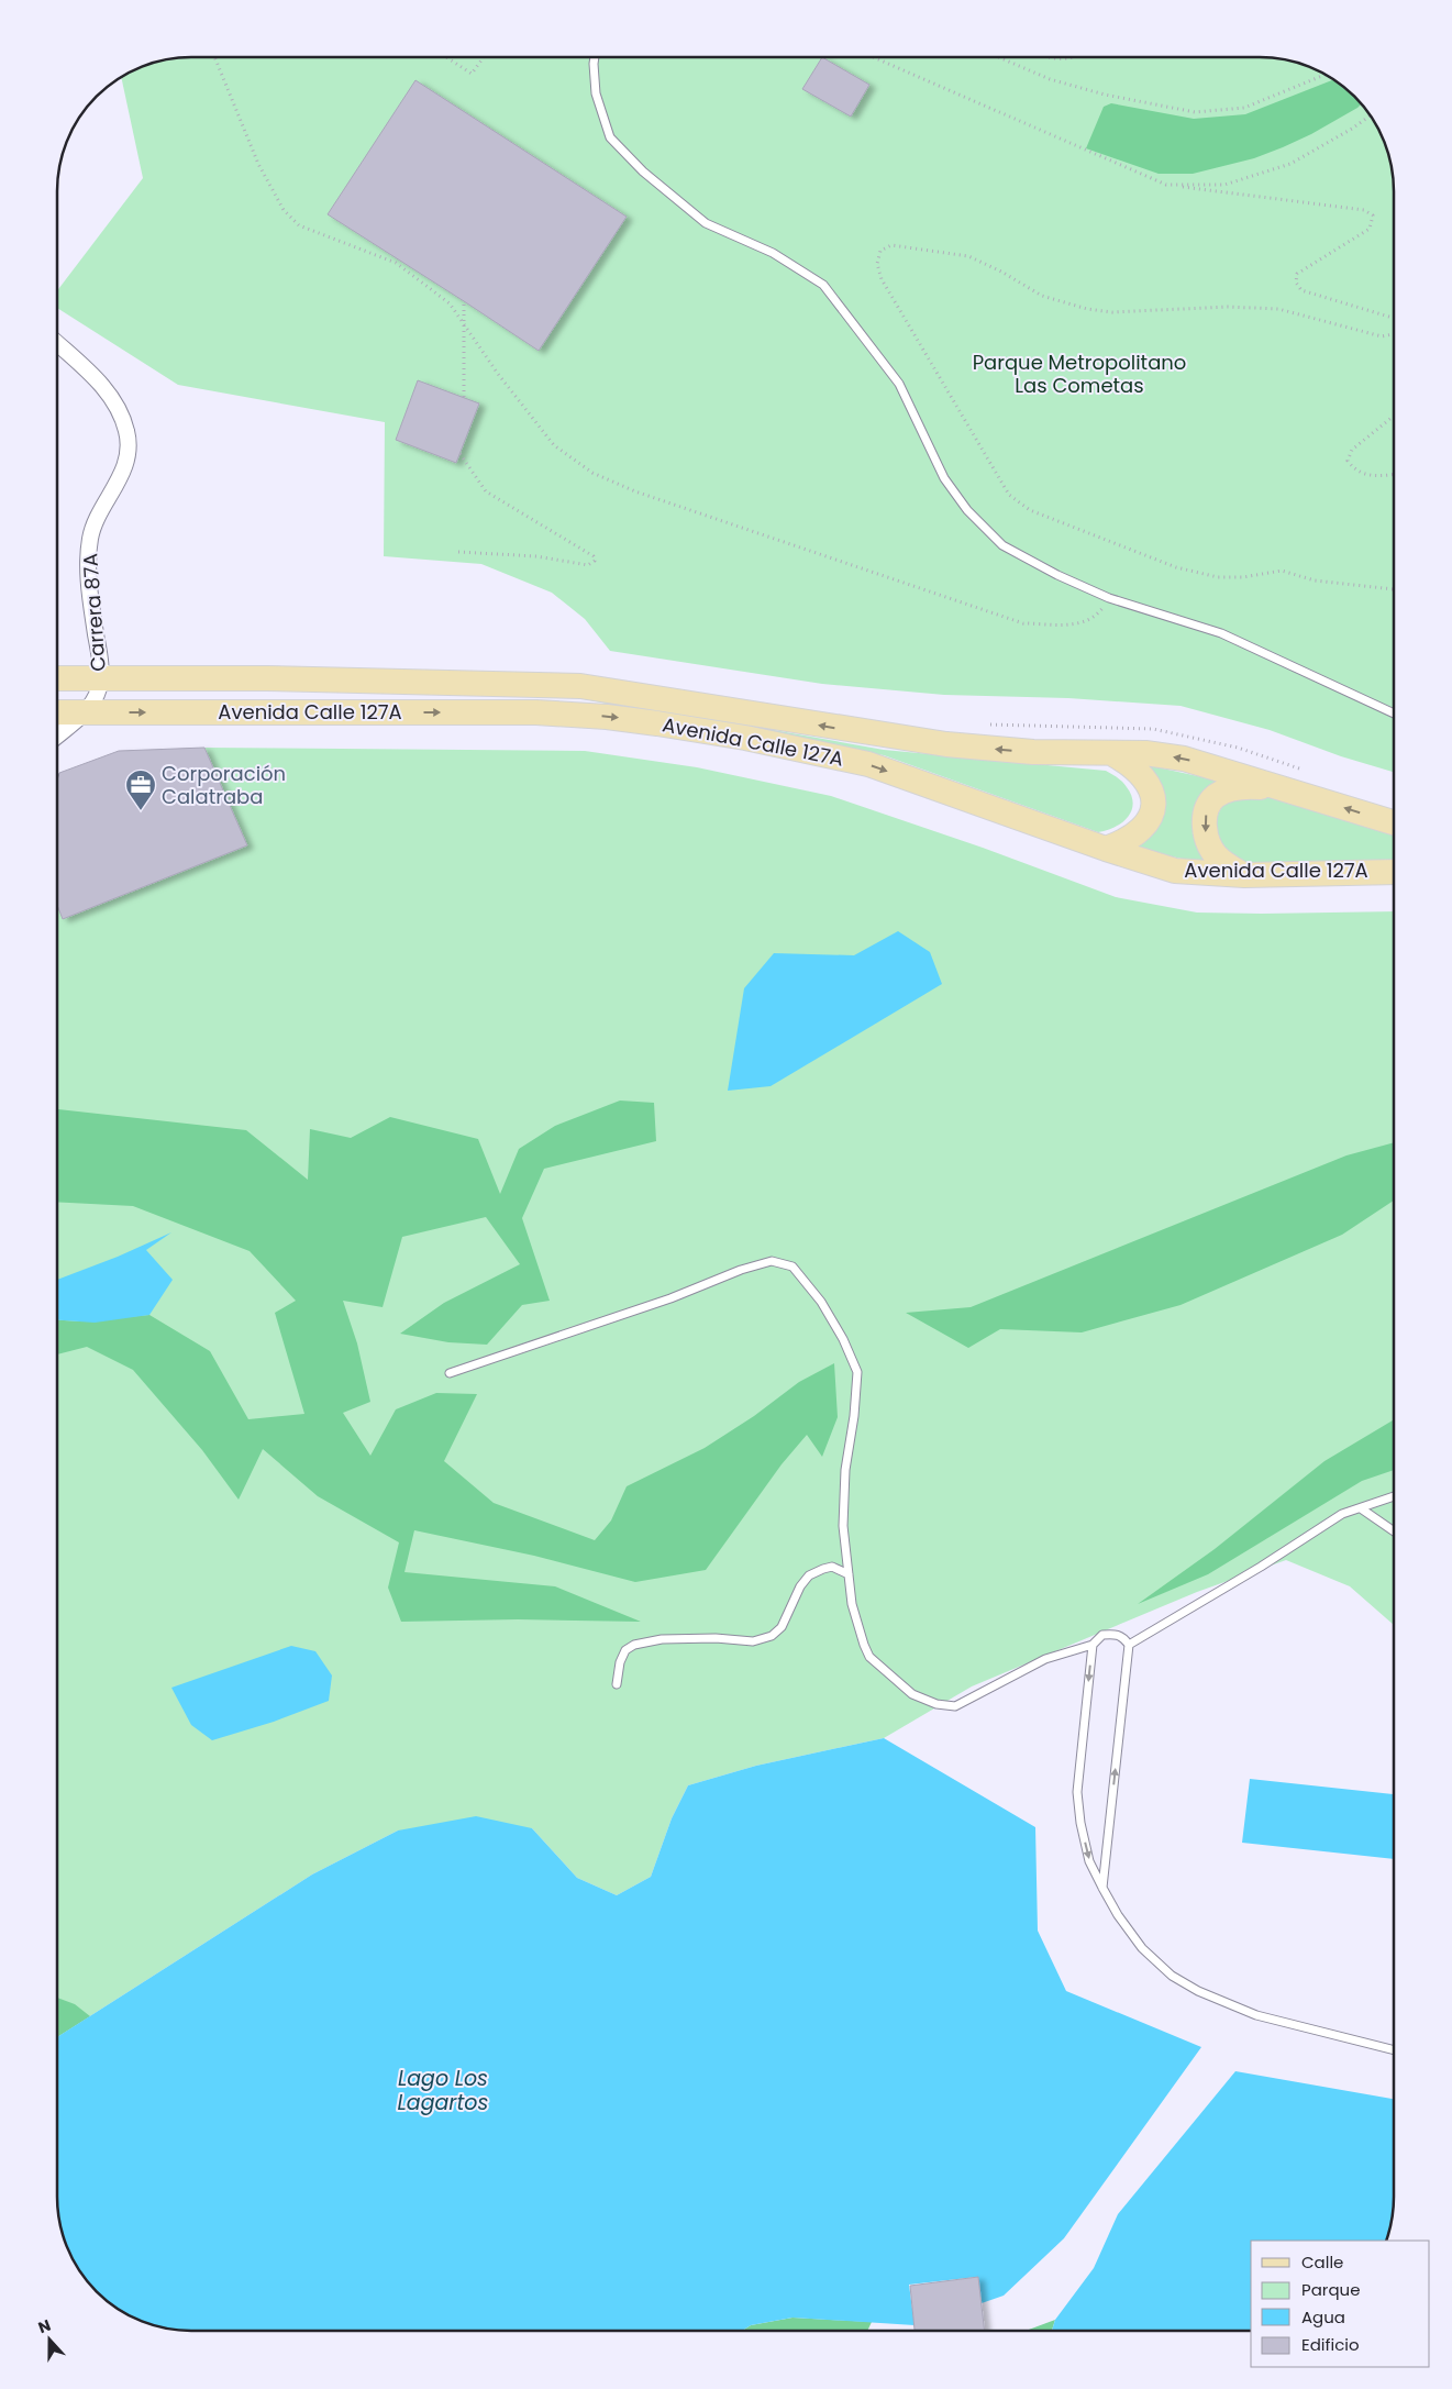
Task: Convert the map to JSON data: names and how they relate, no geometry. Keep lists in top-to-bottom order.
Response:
{
  "streets": {
    "main road": ["Avenida Calle 127A"],
    "street": ["Carrera 87A"]
  },
  "crossings": [
    ["Carrera 87A", "Avenida Calle 127A"]
  ],
  "water": ["Lago Los Lagartos"],
  "parks": ["Parque Metropolitano Las Cometas"],
  "places": {
    "office": ["Corporación Calatraba"]
  },
  "legend": [
    "Calle",
    "Parque",
    "Agua",
    "Edificio"
  ],
  "north": "top"
}
